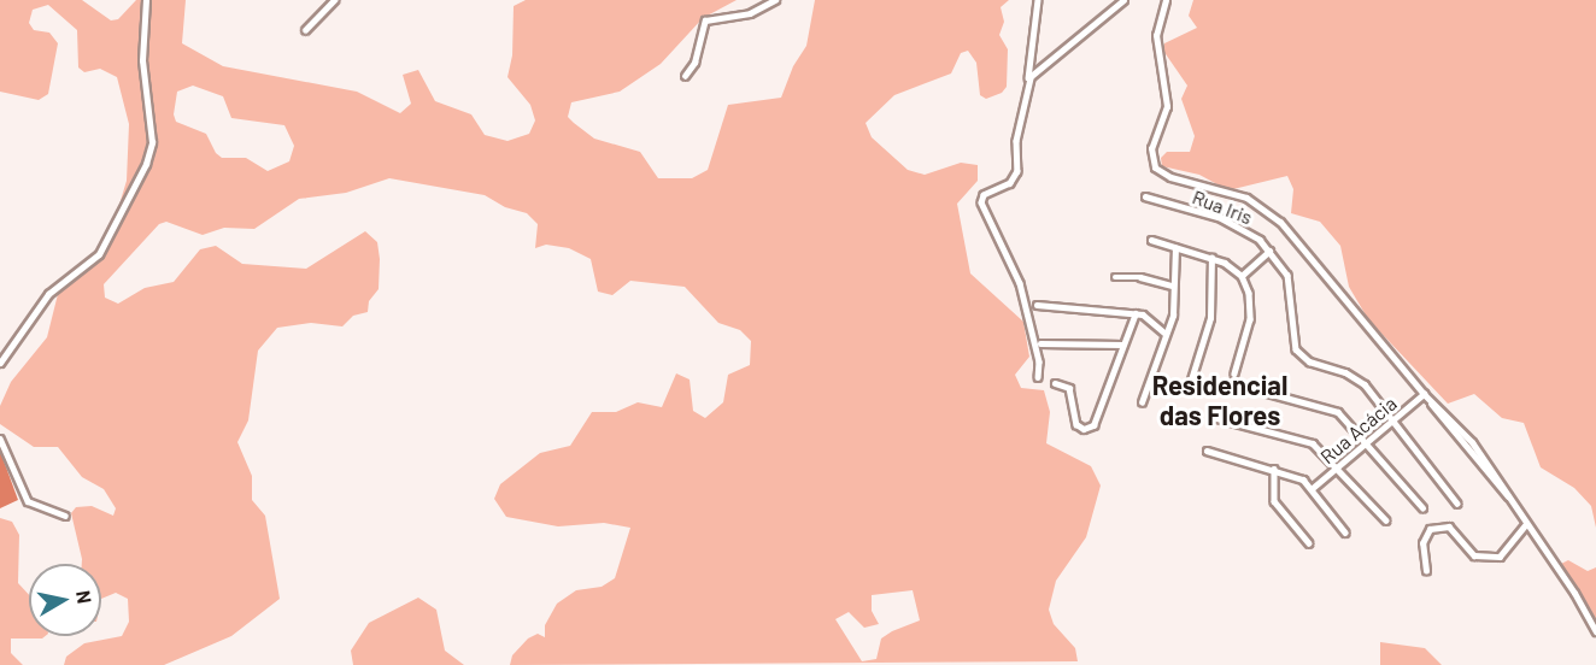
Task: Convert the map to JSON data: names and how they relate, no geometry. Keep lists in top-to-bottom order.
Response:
{
  "streets": {
    "street": ["Rua Iris", "Rua Acácia"]
  },
  "crossings": [
    ["Rua Iris", "Rua Acácia"]
  ],
  "districts": ["Residencial das Flores"],
  "north": "right"
}
